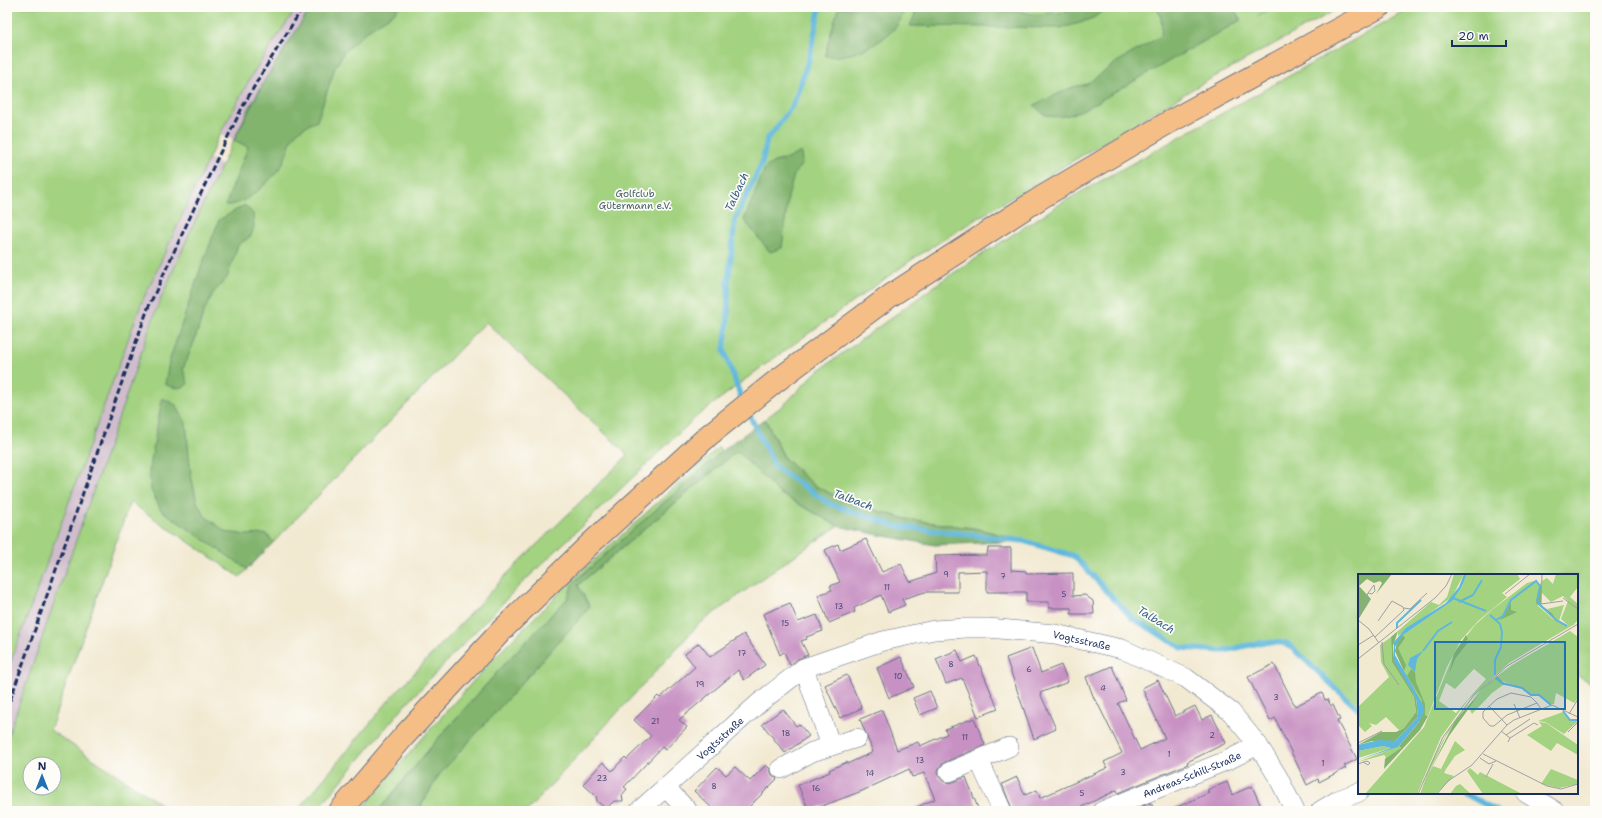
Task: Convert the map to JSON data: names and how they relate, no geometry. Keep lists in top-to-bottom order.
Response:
{
  "streets": {
    "street": ["Vogtsstraße", "Andreas-Schill-Straße"]
  },
  "crossings": [
    ["Vogtsstraße", "Andreas-Schill-Straße"]
  ],
  "water": ["Talbach"],
  "parks": ["Golfclub Gütermann e.V."],
  "house_numbers": [
    "9",
    "7",
    "11",
    "5",
    "13",
    "15",
    "17",
    "8",
    "6",
    "10",
    "19",
    "4",
    "3",
    "21",
    "18",
    "2",
    "11",
    "1",
    "13",
    "1",
    "3",
    "14",
    "23",
    "8",
    "16",
    "5"
  ],
  "scale_bar": "20 m",
  "north": "top"
}
